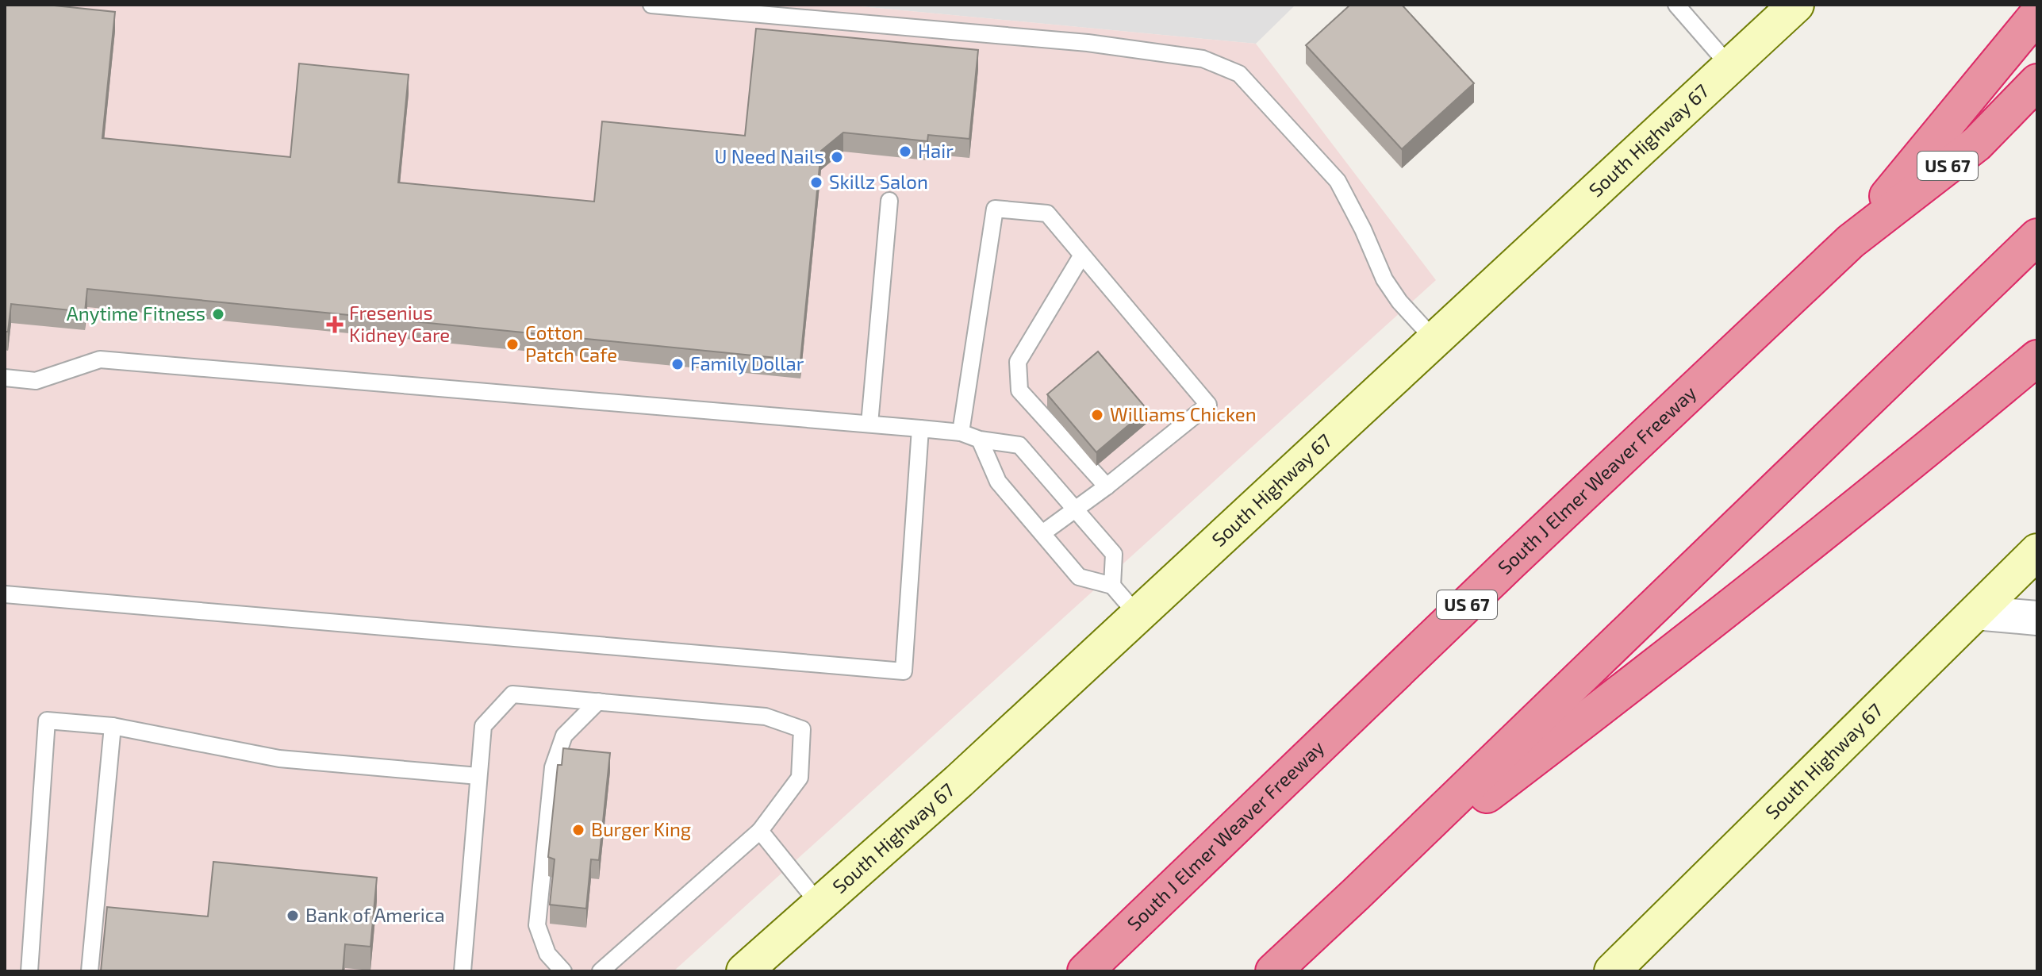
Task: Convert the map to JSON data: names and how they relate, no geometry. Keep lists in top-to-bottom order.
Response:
{
  "streets": {
    "highway": ["US 67", "South J Elmer Weaver Freeway"],
    "main road": ["South Highway 67"]
  },
  "places": {
    "other": [
      "Hair",
      "U Need Nails",
      "Skillz Salon",
      "Anytime Fitness",
      "Cotton Patch Cafe",
      "Family Dollar",
      "Williams Chicken",
      "Burger King",
      "Bank of America"
    ],
    "health": ["Fresenius Kidney Care"]
  }
}
